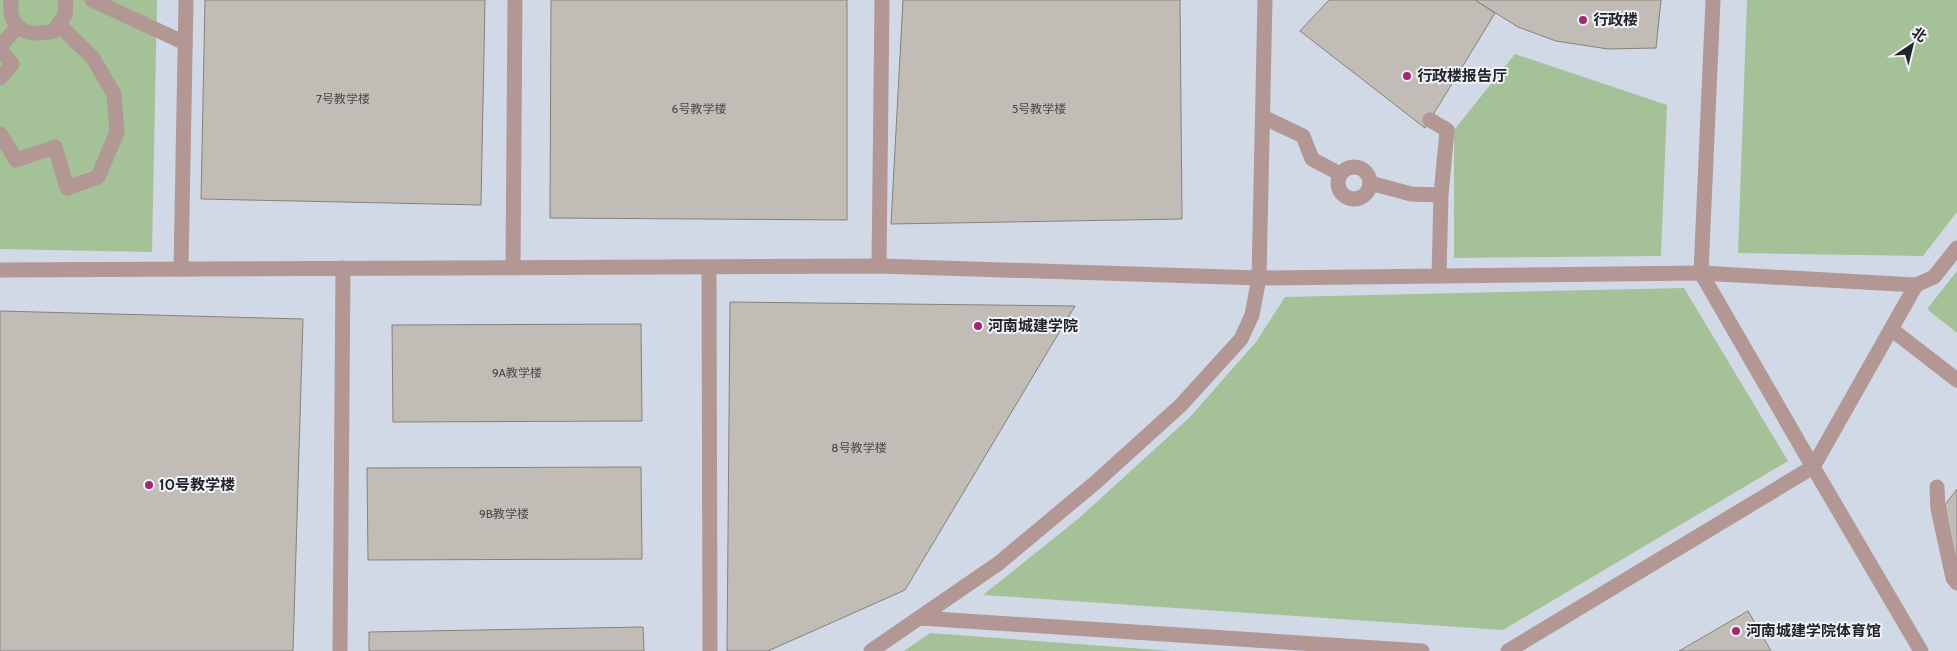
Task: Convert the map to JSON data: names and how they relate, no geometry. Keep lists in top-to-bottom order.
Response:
{
  "places": [
    "行政楼",
    "行政楼报告厅",
    "河南城建学院",
    "10号教学楼",
    "河南城建学院体育馆"
  ],
  "house_numbers": [
    "7号教学楼",
    "6号教学楼",
    "5号教学楼",
    "9A教学楼",
    "8号教学楼",
    "9B教学楼"
  ],
  "north": "top right"
}
